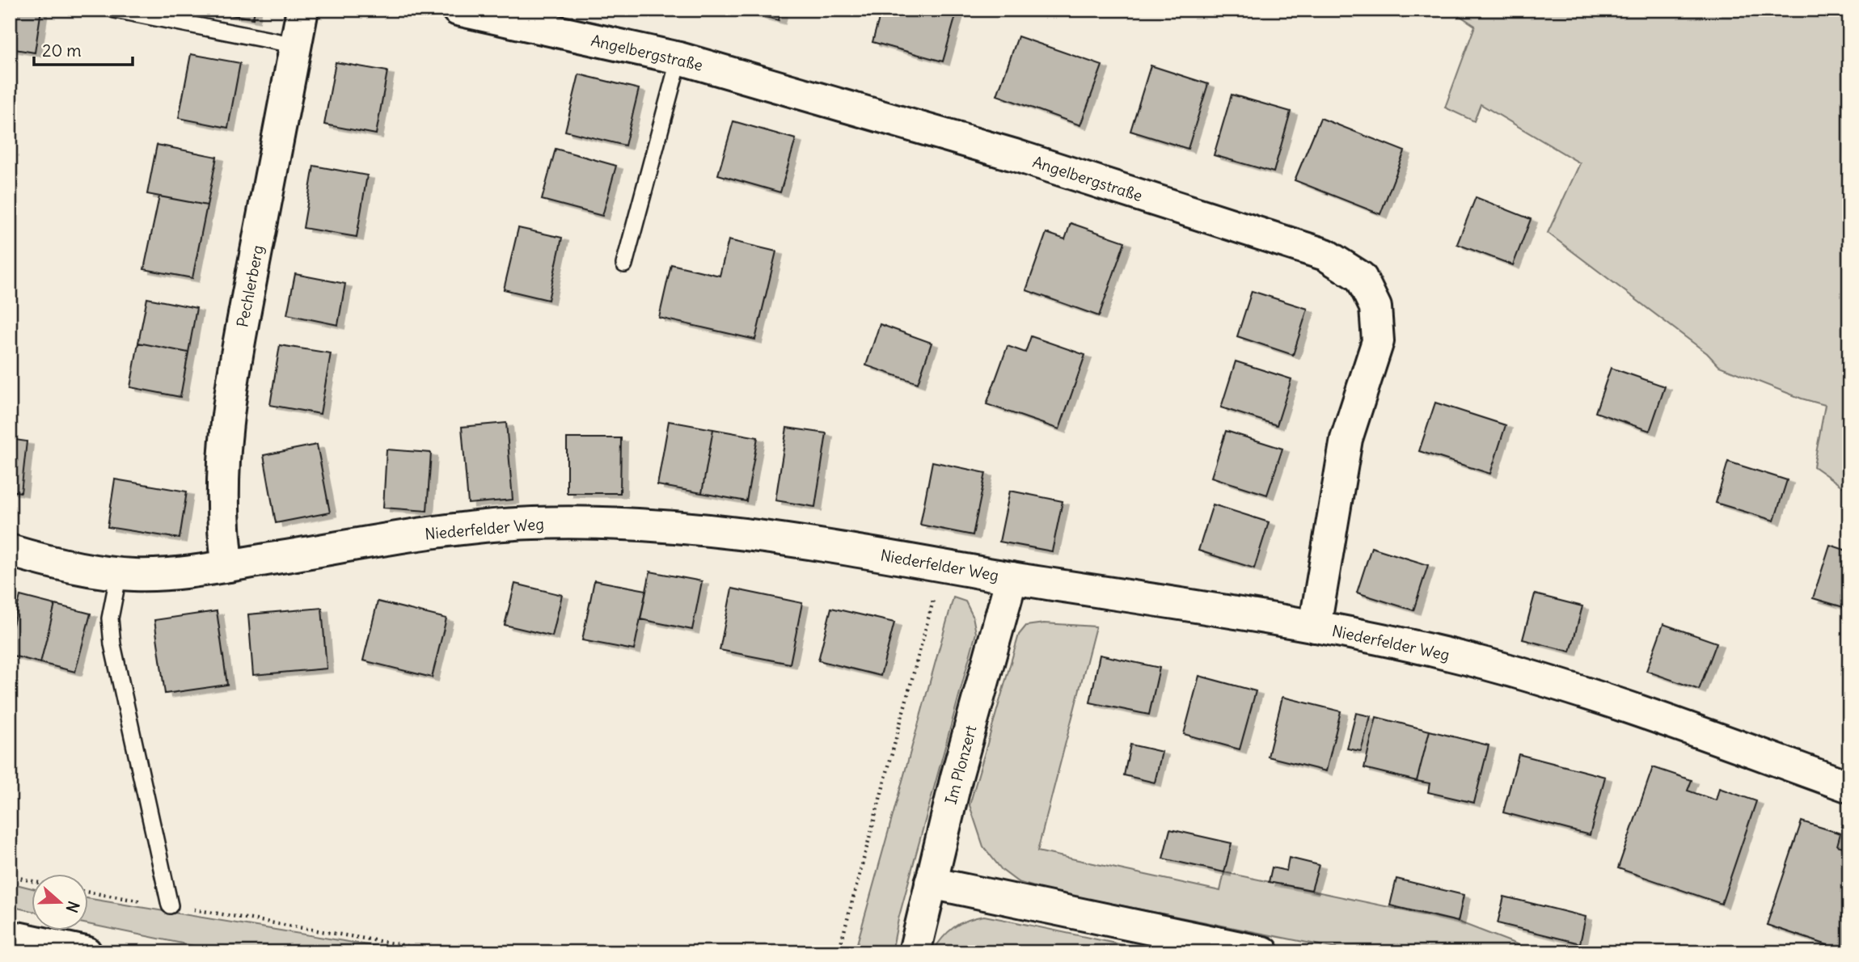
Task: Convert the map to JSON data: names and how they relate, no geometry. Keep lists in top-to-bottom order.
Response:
{
  "streets": {
    "main road": [
      "Angelbergstraße",
      "Pechlerberg",
      "Niederfelder Weg",
      "Im Plonzert"
    ]
  },
  "crossings": [
    ["Angelbergstraße", "Niederfelder Weg"],
    ["Pechlerberg", "Niederfelder Weg"],
    ["Niederfelder Weg", "Im Plonzert"]
  ],
  "scale_bar": "20 m",
  "north": "right"
}
